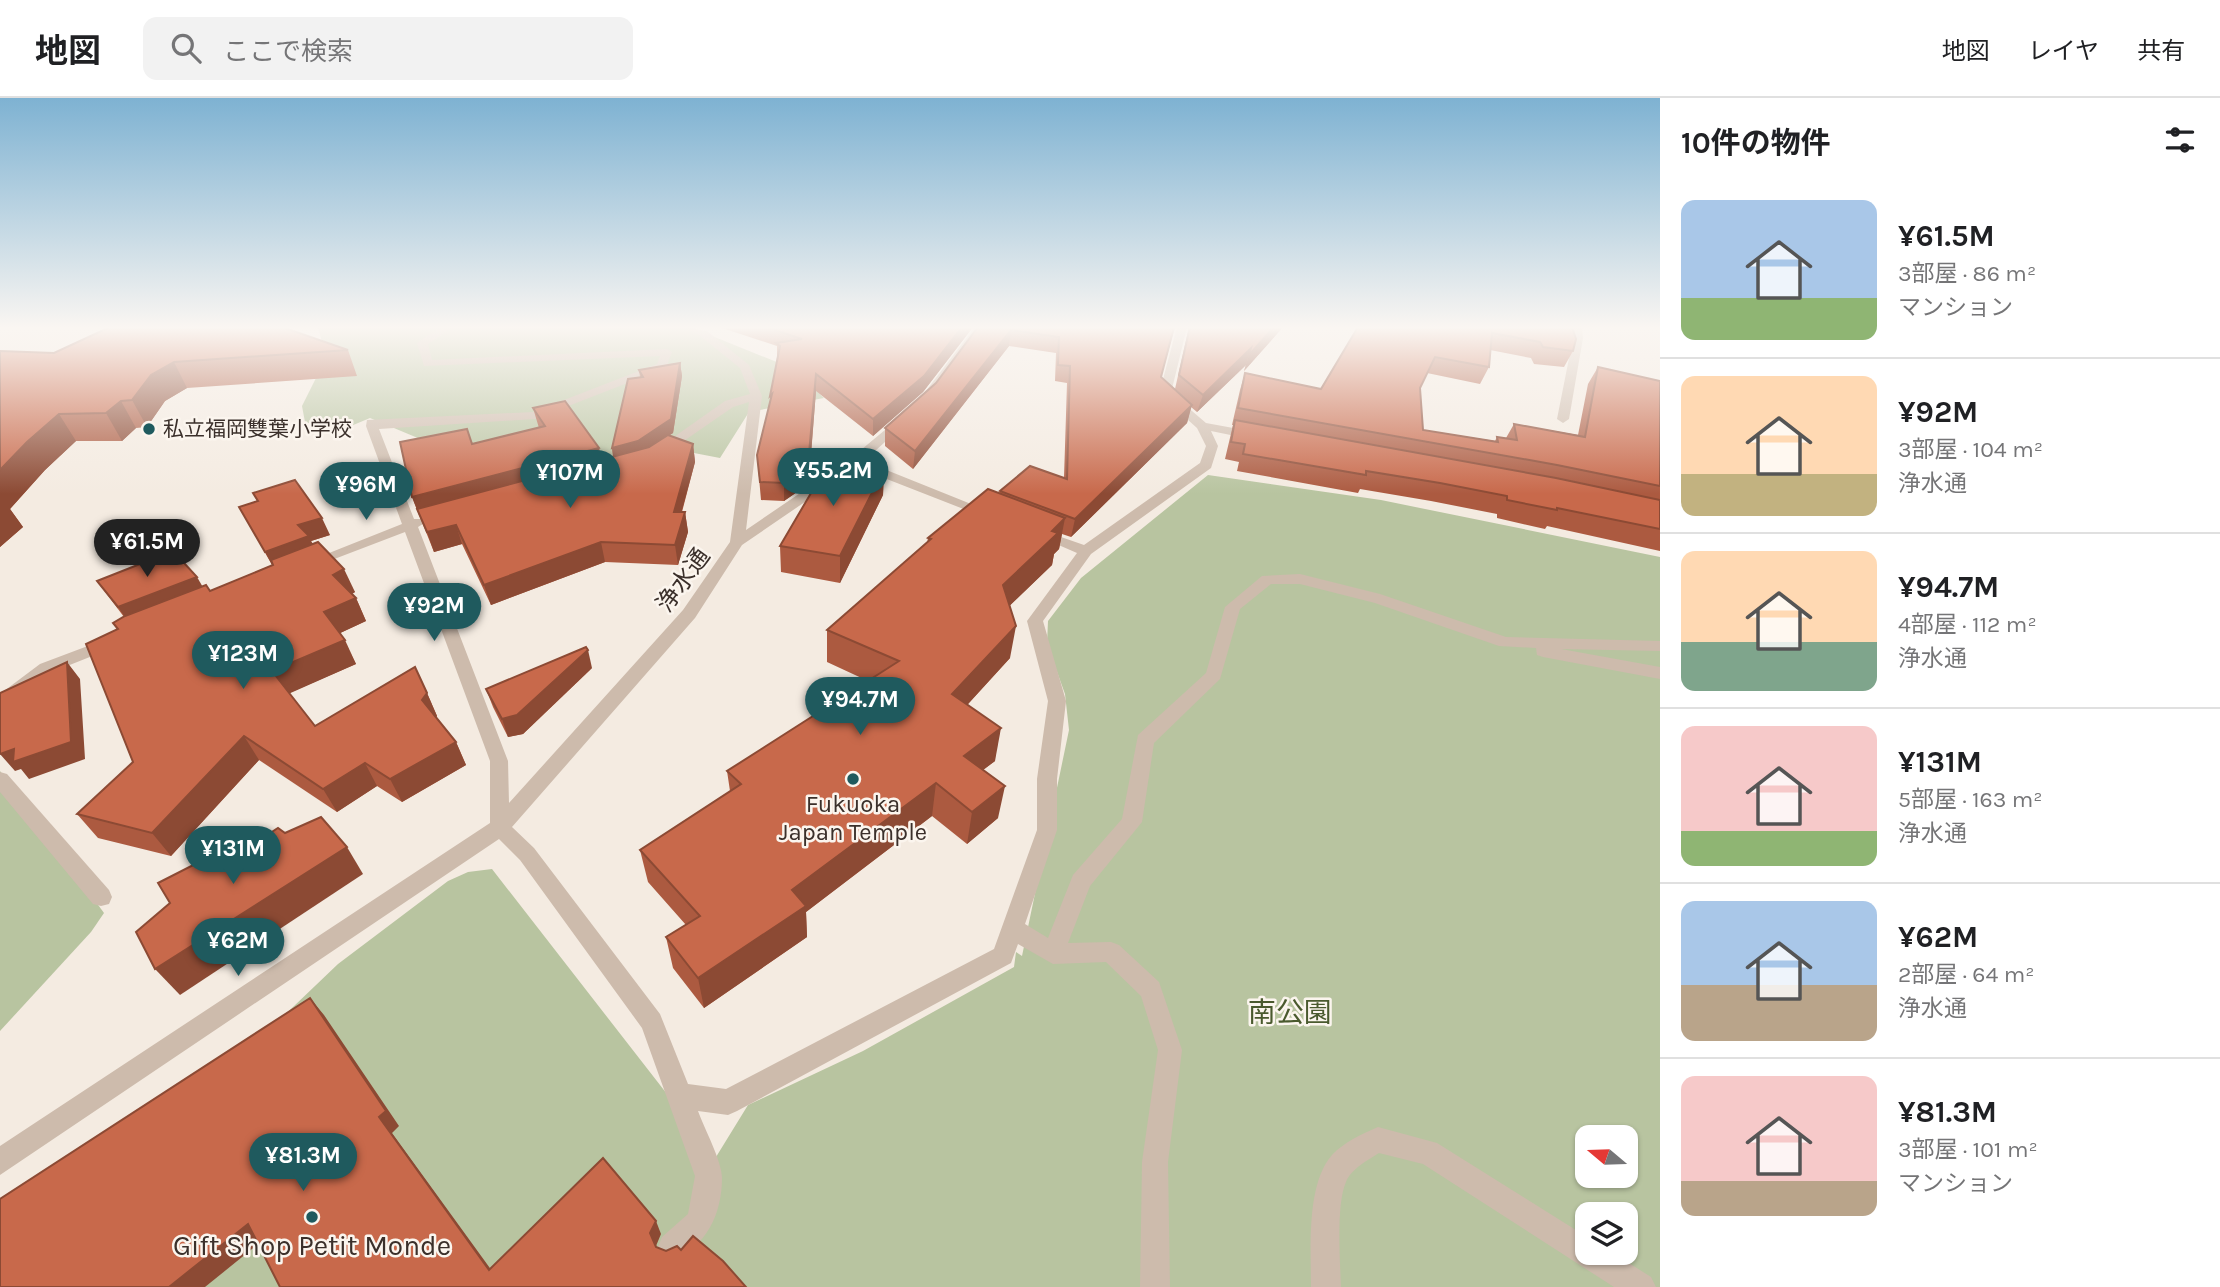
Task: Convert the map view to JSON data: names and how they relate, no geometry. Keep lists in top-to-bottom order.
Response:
{
  "streets": {
    "street": ["浄水通"]
  },
  "parks": ["南公園"],
  "places": ["私立福岡雙葉小学校", "Fukuoka Japan Temple", "Gift Shop Petit Monde"],
  "north": "left",
  "page": {
    "header": "地図",
    "search": "ここで検索",
    "nav": ["地図", "レイヤ", "共有"],
    "heading": "10件の物件",
    "list": [
      {
        "name": "¥61.5M",
        "note": "3部屋 · 86 m² · マンション"
      },
      {
        "name": "¥92M",
        "note": "3部屋 · 104 m² · 浄水通"
      },
      {
        "name": "¥94.7M",
        "note": "4部屋 · 112 m² · 浄水通"
      },
      {
        "name": "¥131M",
        "note": "5部屋 · 163 m² · 浄水通"
      },
      {
        "name": "¥62M",
        "note": "2部屋 · 64 m² · 浄水通"
      },
      {
        "name": "¥81.3M",
        "note": "3部屋 · 101 m² · マンション"
      }
    ],
    "price": [
      "¥55.2M",
      "¥107M",
      "¥96M",
      "¥61.5M",
      "¥92M",
      "¥123M",
      "¥94.7M",
      "¥131M",
      "¥62M",
      "¥81.3M"
    ]
  }
}
